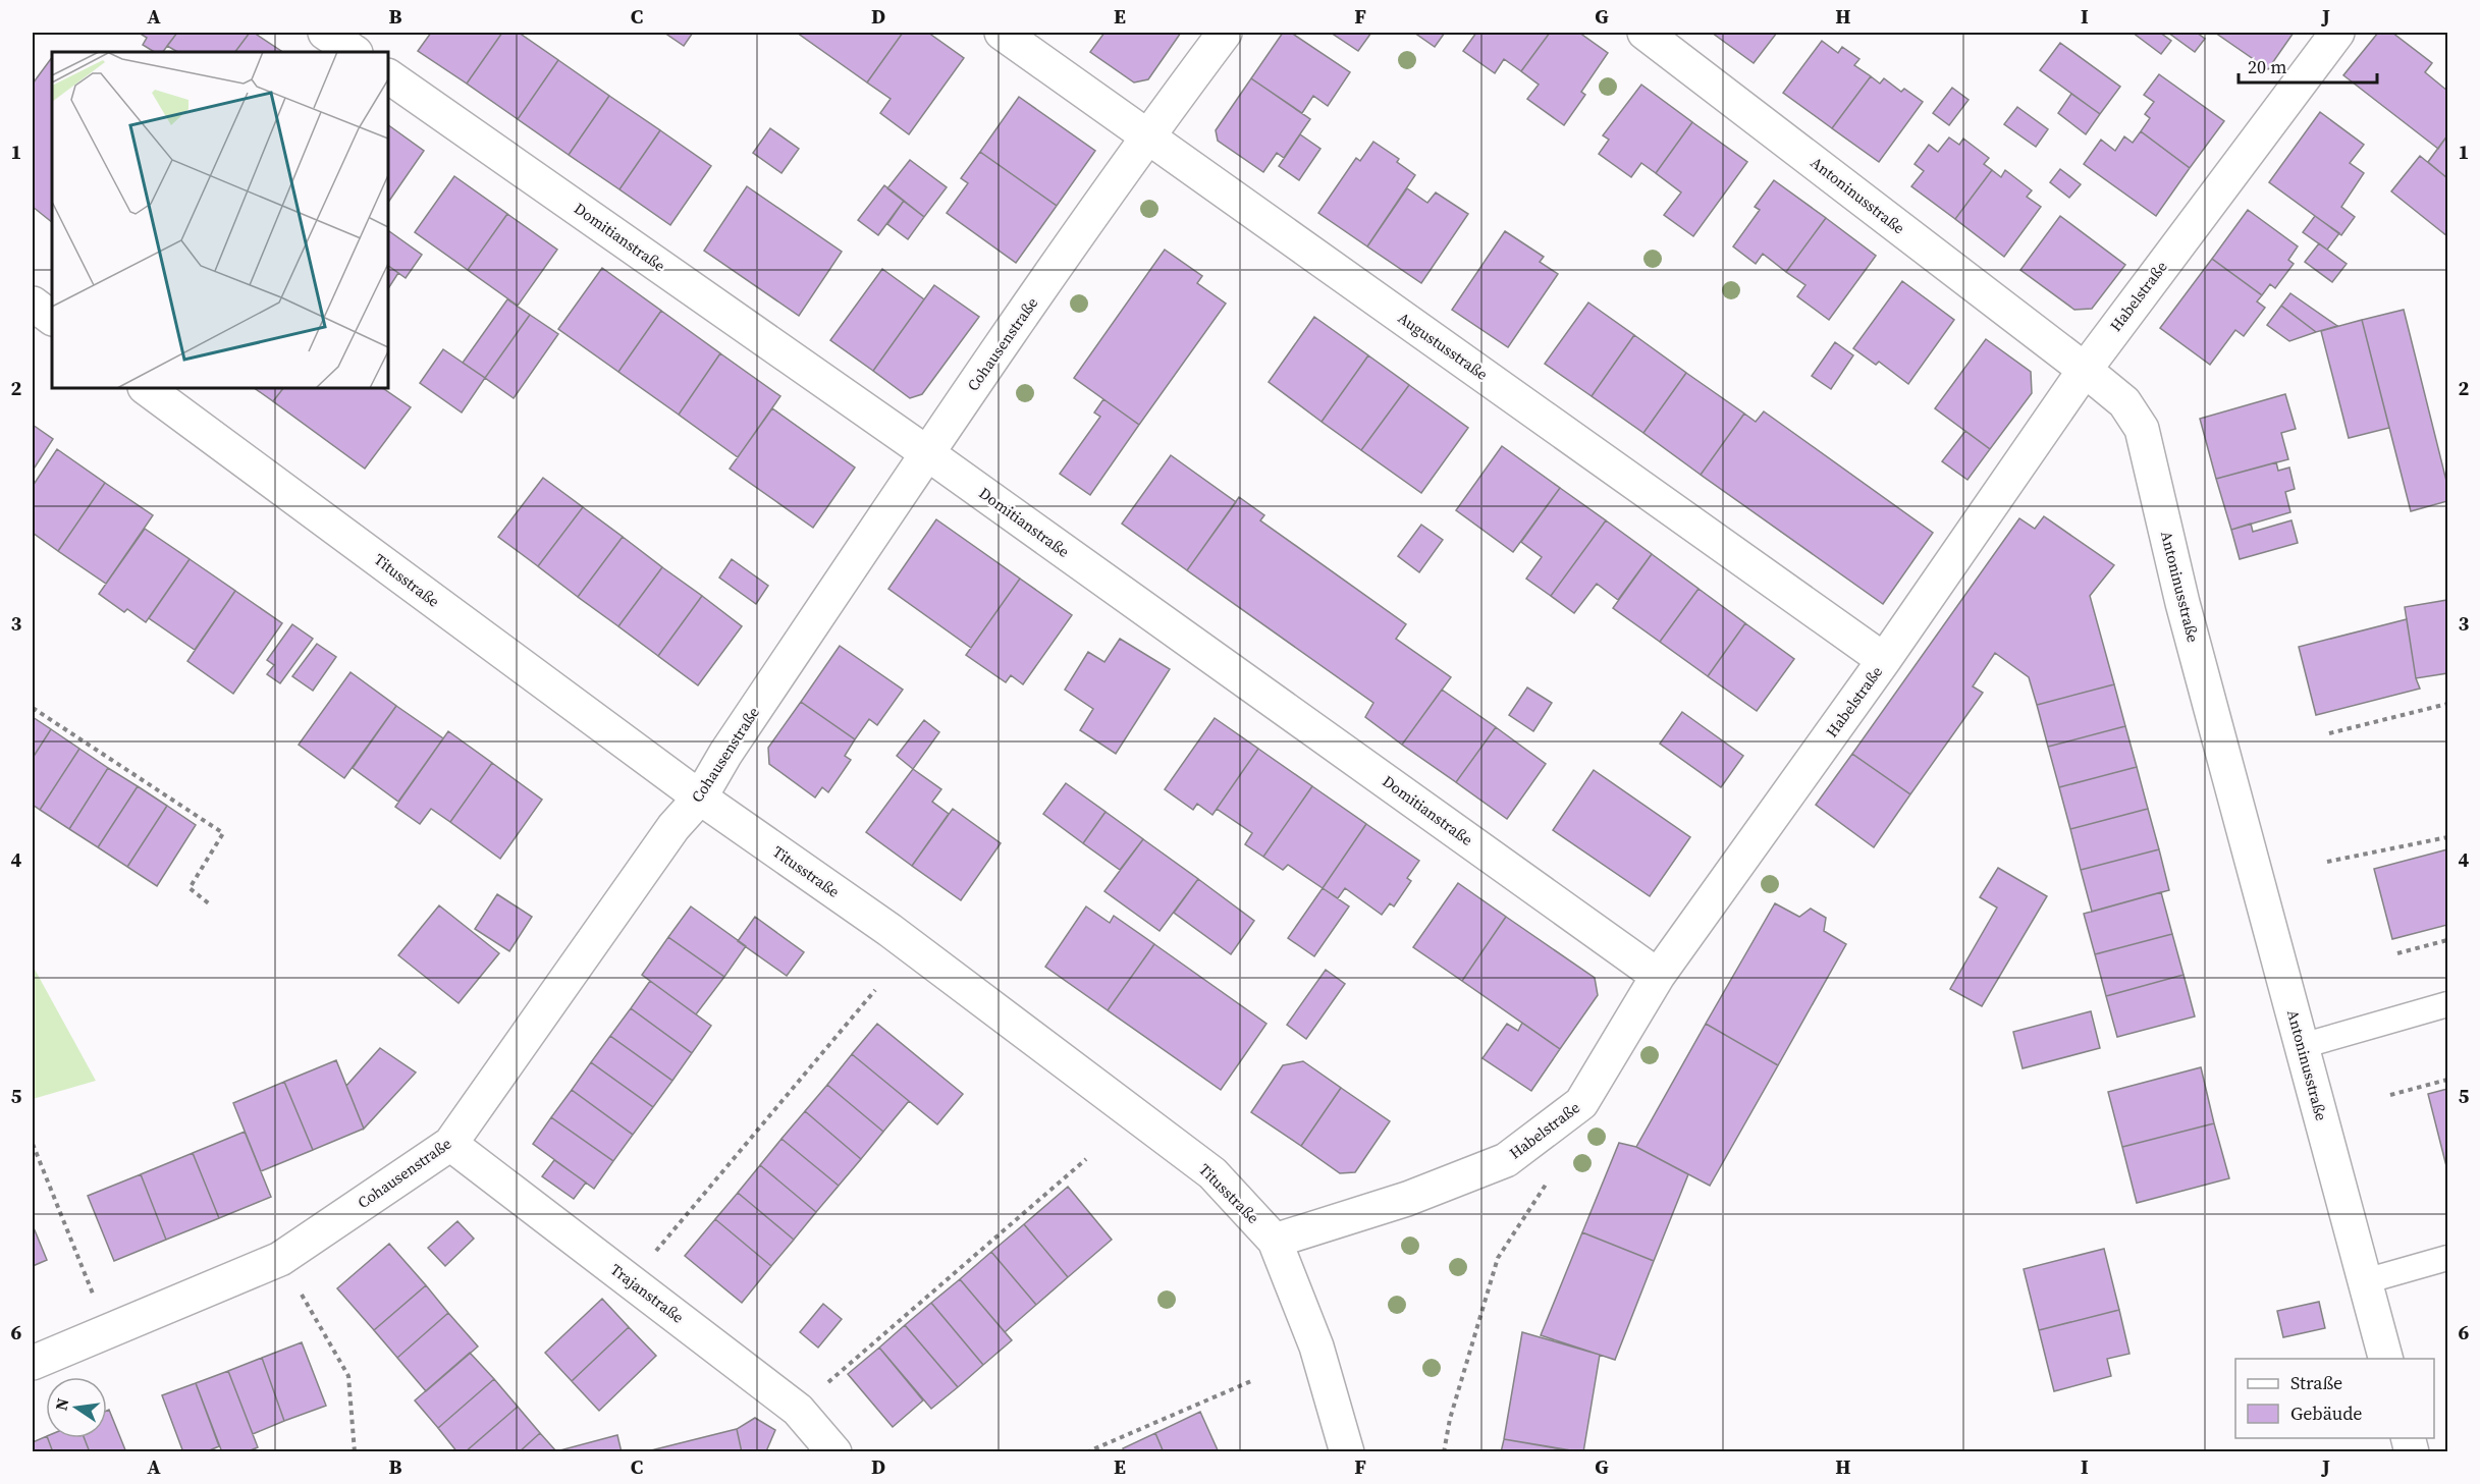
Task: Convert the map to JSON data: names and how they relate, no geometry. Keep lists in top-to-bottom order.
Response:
{
  "streets": {
    "street": [
      "Antoninusstraße",
      "Domitianstraße",
      "Habelstraße",
      "Cohausenstraße",
      "Augustusstraße",
      "Titusstraße",
      "Trajanstraße"
    ]
  },
  "crossings": [
    ["Antoninusstraße", "Habelstraße"],
    ["Domitianstraße", "Habelstraße"],
    ["Domitianstraße", "Cohausenstraße"],
    ["Habelstraße", "Augustusstraße"],
    ["Habelstraße", "Titusstraße"],
    ["Cohausenstraße", "Augustusstraße"],
    ["Cohausenstraße", "Titusstraße"],
    ["Cohausenstraße", "Trajanstraße"]
  ],
  "legend": ["Straße", "Gebäude"],
  "scale_bar": "20 m",
  "north": "left",
  "grid": {
    "columns": [
      "A",
      "B",
      "C",
      "D",
      "E",
      "F",
      "G",
      "H",
      "I",
      "J"
    ],
    "rows": [
      "1",
      "2",
      "3",
      "4",
      "5",
      "6"
    ]
  }
}
